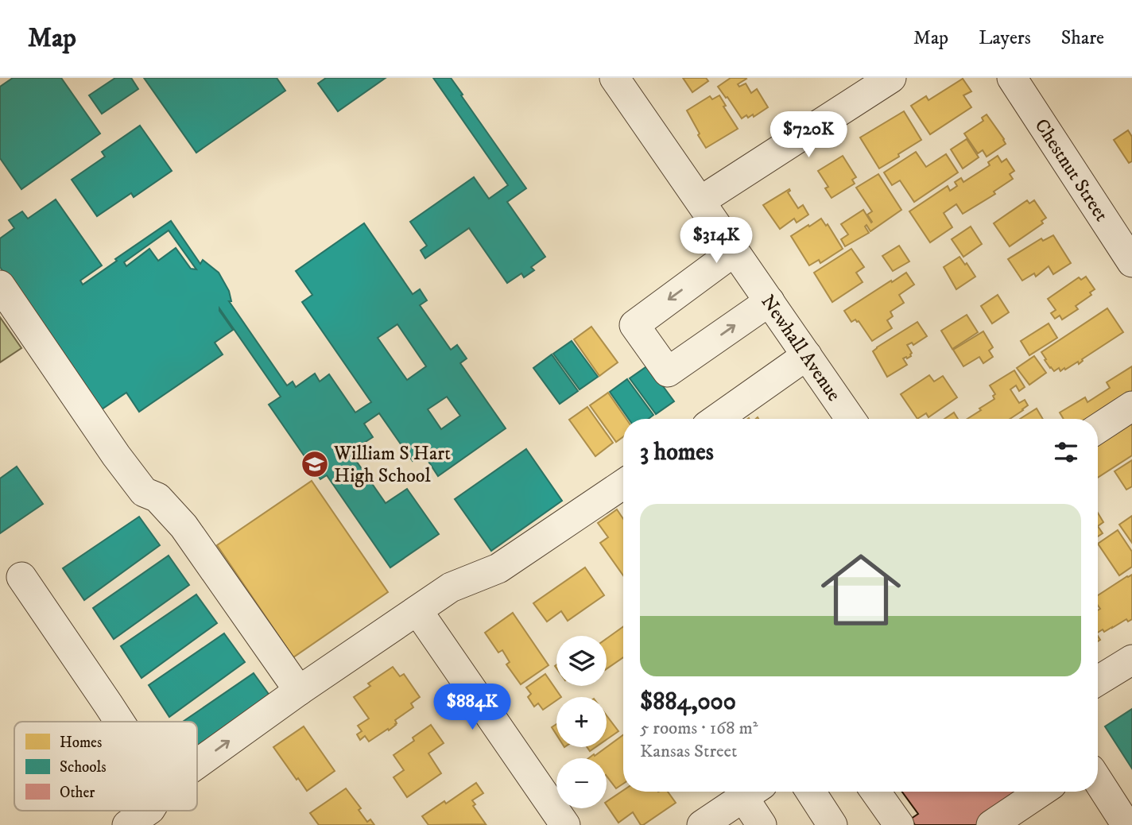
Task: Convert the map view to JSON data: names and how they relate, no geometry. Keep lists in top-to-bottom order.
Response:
{
  "streets": {
    "street": ["Chestnut Street", "Newhall Avenue"]
  },
  "places": {
    "school or university": ["William S Hart High School"]
  },
  "legend": ["Homes", "Schools", "Other"],
  "page": {
    "header": "Map",
    "nav": ["Map", "Layers", "Share"],
    "price": ["$720K", "$314K", "$884K"],
    "heading": "3 homes",
    "list": [
      {
        "name": "$884,000",
        "note": "5 rooms · 168 m² · Kansas Street"
      }
    ],
    "map_buttons": ["+", "−"]
  }
}
